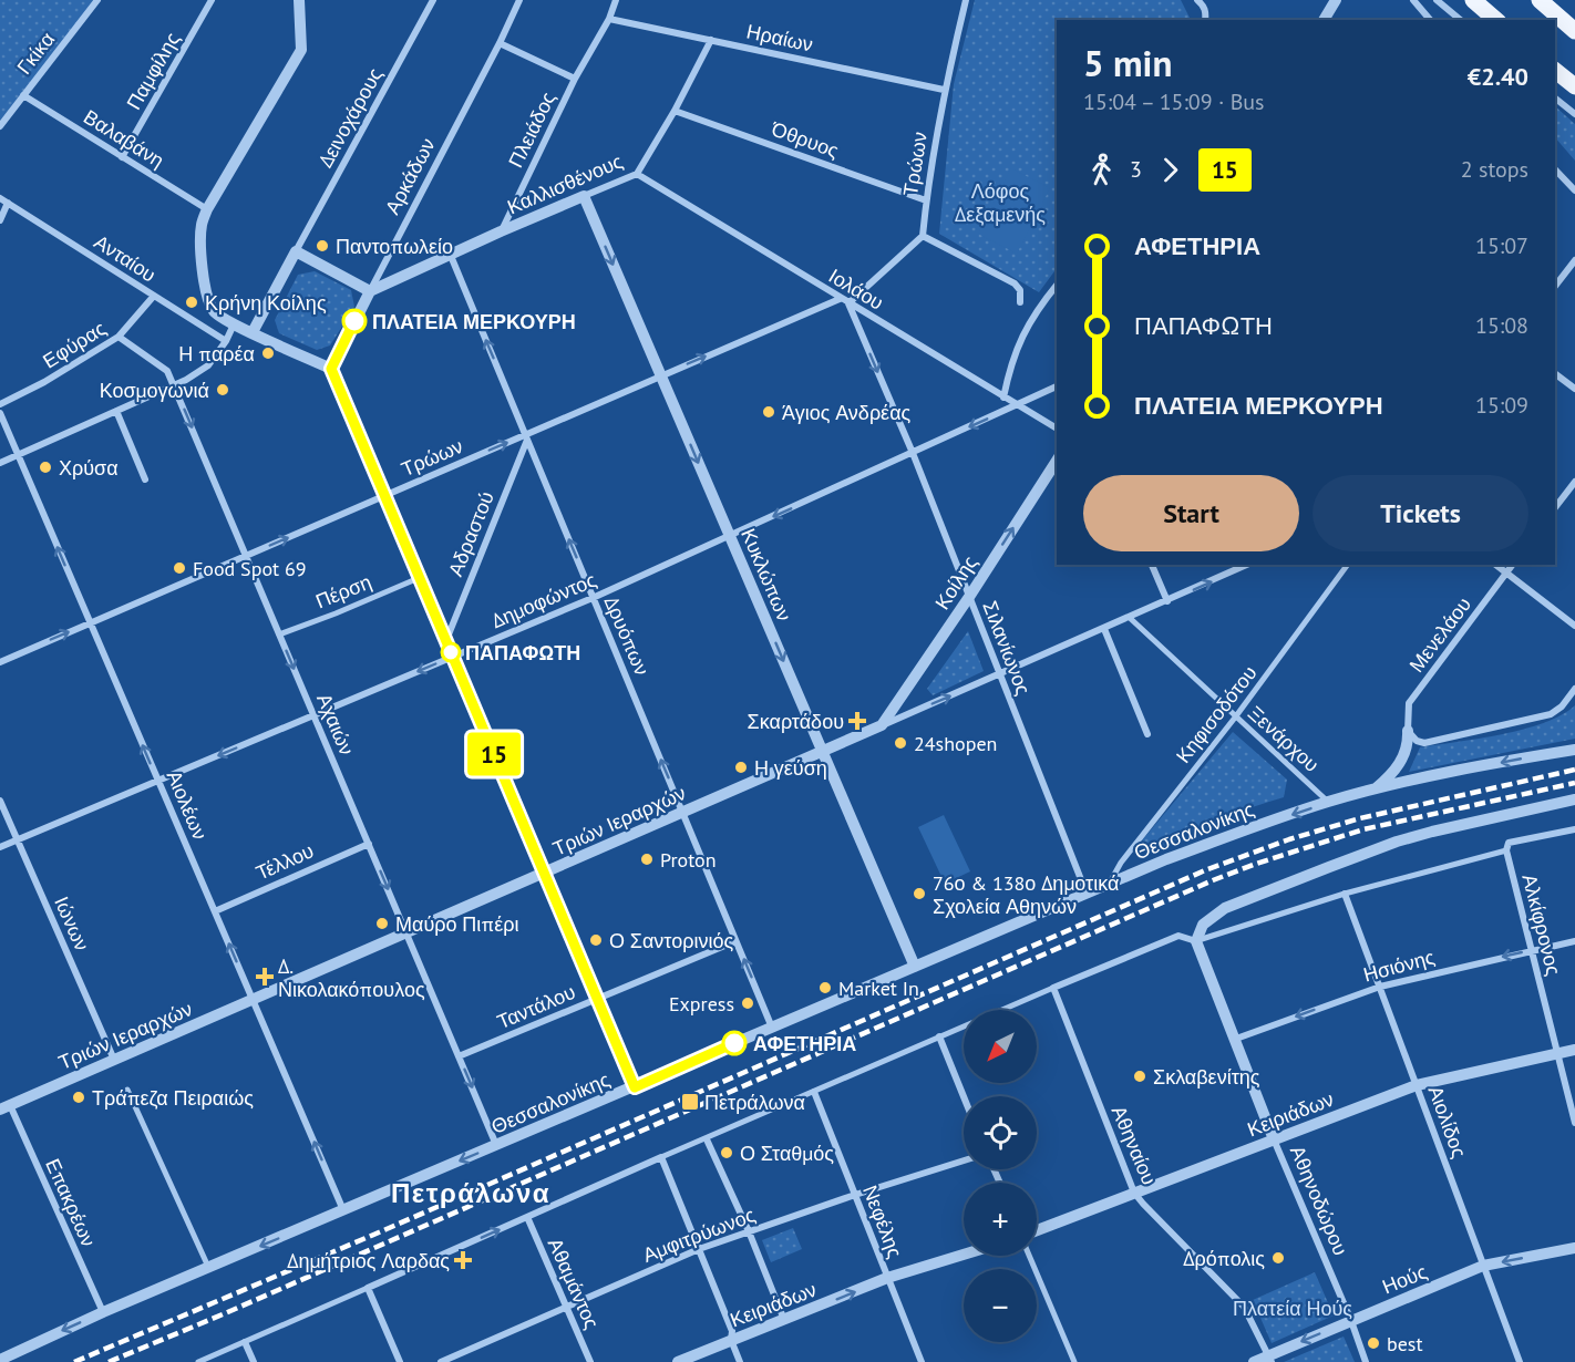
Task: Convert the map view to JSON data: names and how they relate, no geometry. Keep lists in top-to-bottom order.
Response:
{
  "streets": {
    "street": [
      "Ηραίων",
      "Γκίκα",
      "Παμφίλης",
      "Δεινοχάρους",
      "Πλειάδος",
      "Βαλαβάνη",
      "Όθρυος",
      "Τρώων",
      "Αρκάδων",
      "Καλλισθένους",
      "Ανταίου",
      "Ιολάου",
      "Εφύρας",
      "Αδραστού",
      "Κυκλώπων",
      "Κοίλης",
      "Πέρση",
      "Δημοφώντος",
      "Μενελάου",
      "Δρυόπων",
      "Σιλανίωνος",
      "Κηφισοδότου",
      "Αχαιών",
      "Ξενάρχου",
      "Αιολέων",
      "Τριών Ιεραρχών",
      "Θεσσαλονίκης",
      "Τέλλου",
      "Ιώνων",
      "Αλκίφρονος",
      "Ησιόνης",
      "Ταντάλου",
      "Κειριάδων",
      "Αιολίδος",
      "Αθηναίου",
      "Αθηνοδώρου",
      "Επακρέων",
      "Νεφέλης",
      "Αμφιτρύωνος",
      "Ηούς",
      "Αθαμάντος"
    ]
  },
  "crossings": [
    ["Ηραίων", "Πλειάδος"],
    ["Ηραίων", "Τρώων"],
    ["Ηραίων", "Καλλισθένους"],
    ["Γκίκα", "Βαλαβάνη"],
    ["Παμφίλης", "Βαλαβάνη"],
    ["Πλειάδος", "Αρκάδων"],
    ["Πλειάδος", "Καλλισθένους"],
    ["Όθρυος", "Τρώων"],
    ["Όθρυος", "Καλλισθένους"],
    ["Τρώων", "Ιολάου"],
    ["Τρώων", "Αδραστού"],
    ["Τρώων", "Κυκλώπων"],
    ["Τρώων", "Δρυόπων"],
    ["Τρώων", "Αχαιών"],
    ["Τρώων", "Αιολέων"],
    ["Αρκάδων", "Καλλισθένους"],
    ["Καλλισθένους", "Ιολάου"],
    ["Καλλισθένους", "Κυκλώπων"],
    ["Καλλισθένους", "Δρυόπων"],
    ["Ανταίου", "Εφύρας"],
    ["Ιολάου", "Δημοφώντος"],
    ["Ιολάου", "Σιλανίωνος"],
    ["Εφύρας", "Αχαιών"],
    ["Αδραστού", "Δρυόπων"],
    ["Κυκλώπων", "Δημοφώντος"],
    ["Κυκλώπων", "Τριών Ιεραρχών"],
    ["Κυκλώπων", "Θεσσαλονίκης"],
    ["Κοίλης", "Σιλανίωνος"],
    ["Κοίλης", "Τριών Ιεραρχών"],
    ["Πέρση", "Αχαιών"],
    ["Δημοφώντος", "Δρυόπων"],
    ["Δημοφώντος", "Σιλανίωνος"],
    ["Δημοφώντος", "Αχαιών"],
    ["Δημοφώντος", "Αιολέων"],
    ["Δημοφώντος", "Ιώνων"],
    ["Δρυόπων", "Τριών Ιεραρχών"],
    ["Δρυόπων", "Θεσσαλονίκης"],
    ["Δρυόπων", "Ταντάλου"],
    ["Σιλανίωνος", "Τριών Ιεραρχών"],
    ["Σιλανίωνος", "Θεσσαλονίκης"],
    ["Κηφισοδότου", "Ξενάρχου"],
    ["Κηφισοδότου", "Θεσσαλονίκης"],
    ["Αχαιών", "Τριών Ιεραρχών"],
    ["Αχαιών", "Θεσσαλονίκης"],
    ["Αχαιών", "Τέλλου"],
    ["Αχαιών", "Ταντάλου"],
    ["Ξενάρχου", "Τριών Ιεραρχών"],
    ["Ξενάρχου", "Θεσσαλονίκης"],
    ["Αιολέων", "Τριών Ιεραρχών"],
    ["Αιολέων", "Θεσσαλονίκης"],
    ["Αιολέων", "Τέλλου"],
    ["Τριών Ιεραρχών", "Ιώνων"],
    ["Τριών Ιεραρχών", "Επακρέων"],
    ["Θεσσαλονίκης", "Επακρέων"],
    ["Αλκίφρονος", "Ησιόνης"],
    ["Αλκίφρονος", "Κειριάδων"],
    ["Ησιόνης", "Αιολίδος"],
    ["Ησιόνης", "Αθηνοδώρου"],
    ["Κειριάδων", "Αιολίδος"],
    ["Κειριάδων", "Αθηναίου"],
    ["Κειριάδων", "Αθηνοδώρου"],
    ["Κειριάδων", "Νεφέλης"],
    ["Αιολίδος", "Ηούς"],
    ["Αθηναίου", "Ηούς"],
    ["Αθηνοδώρου", "Ηούς"],
    ["Νεφέλης", "Αμφιτρύωνος"],
    ["Αμφιτρύωνος", "Αθαμάντος"]
  ],
  "one_way": [
    "Τρώων",
    "Κυκλώπων",
    "Κοίλης",
    "Δημοφώντος",
    "Δρυόπων",
    "Αχαιών",
    "Αιολέων",
    "Ησιόνης",
    "Ηούς"
  ],
  "districts": ["Πετράλωνα"],
  "parks": ["Λόφος Δεξαμενής", "Πλατεία Ηούς"],
  "places": {
    "other": [
      "Παντοπωλείο",
      "Κρήνη Κοίλης",
      "ΠΛΑΤΕΙΑ ΜΕΡΚΟΥΡΗ",
      "Η παρέα",
      "Κοσμογωνιά",
      "Άγιος Ανδρέας",
      "Χρύσα",
      "Food Spot 69",
      "ΠΑΠΑΦΩΤΗ",
      "24shopen",
      "Η γεύση",
      "Proton",
      "76ο & 138ο Δημοτικά Σχολεία Αθηνών",
      "Μαύρο Πιπέρι",
      "Ο Σαντορινιός",
      "Market In",
      "Express",
      "ΑΦΕΤΗΡΙΑ",
      "Σκλαβενίτης",
      "Τράπεζα Πειραιώς",
      "Ο Σταθμός",
      "Δρόπολις",
      "best"
    ],
    "health": ["Σκαρτάδου", "Δ. Νικολακόπουλος", "Δημήτριος Λαρδας"],
    "transit": ["Πετράλωνα"]
  },
  "lines": ["bus line 15"],
  "north": "bottom left",
  "page": {
    "on_map": "15",
    "heading": ["5 min", "15:04 – 15:09 · Bus", "€2.40"],
    "legs": ["3", "15", "2 stops"],
    "list": [
      {
        "name": "ΑΦΕΤΗΡΙΑ",
        "value": "15:07"
      },
      {
        "name": "ΠΑΠΑΦΩΤΗ",
        "value": "15:08"
      },
      {
        "name": "ΠΛΑΤΕΙΑ ΜΕΡΚΟΥΡΗ",
        "value": "15:09"
      }
    ],
    "buttons": ["Start", "Tickets"],
    "map_buttons": ["+", "−"]
  }
}
